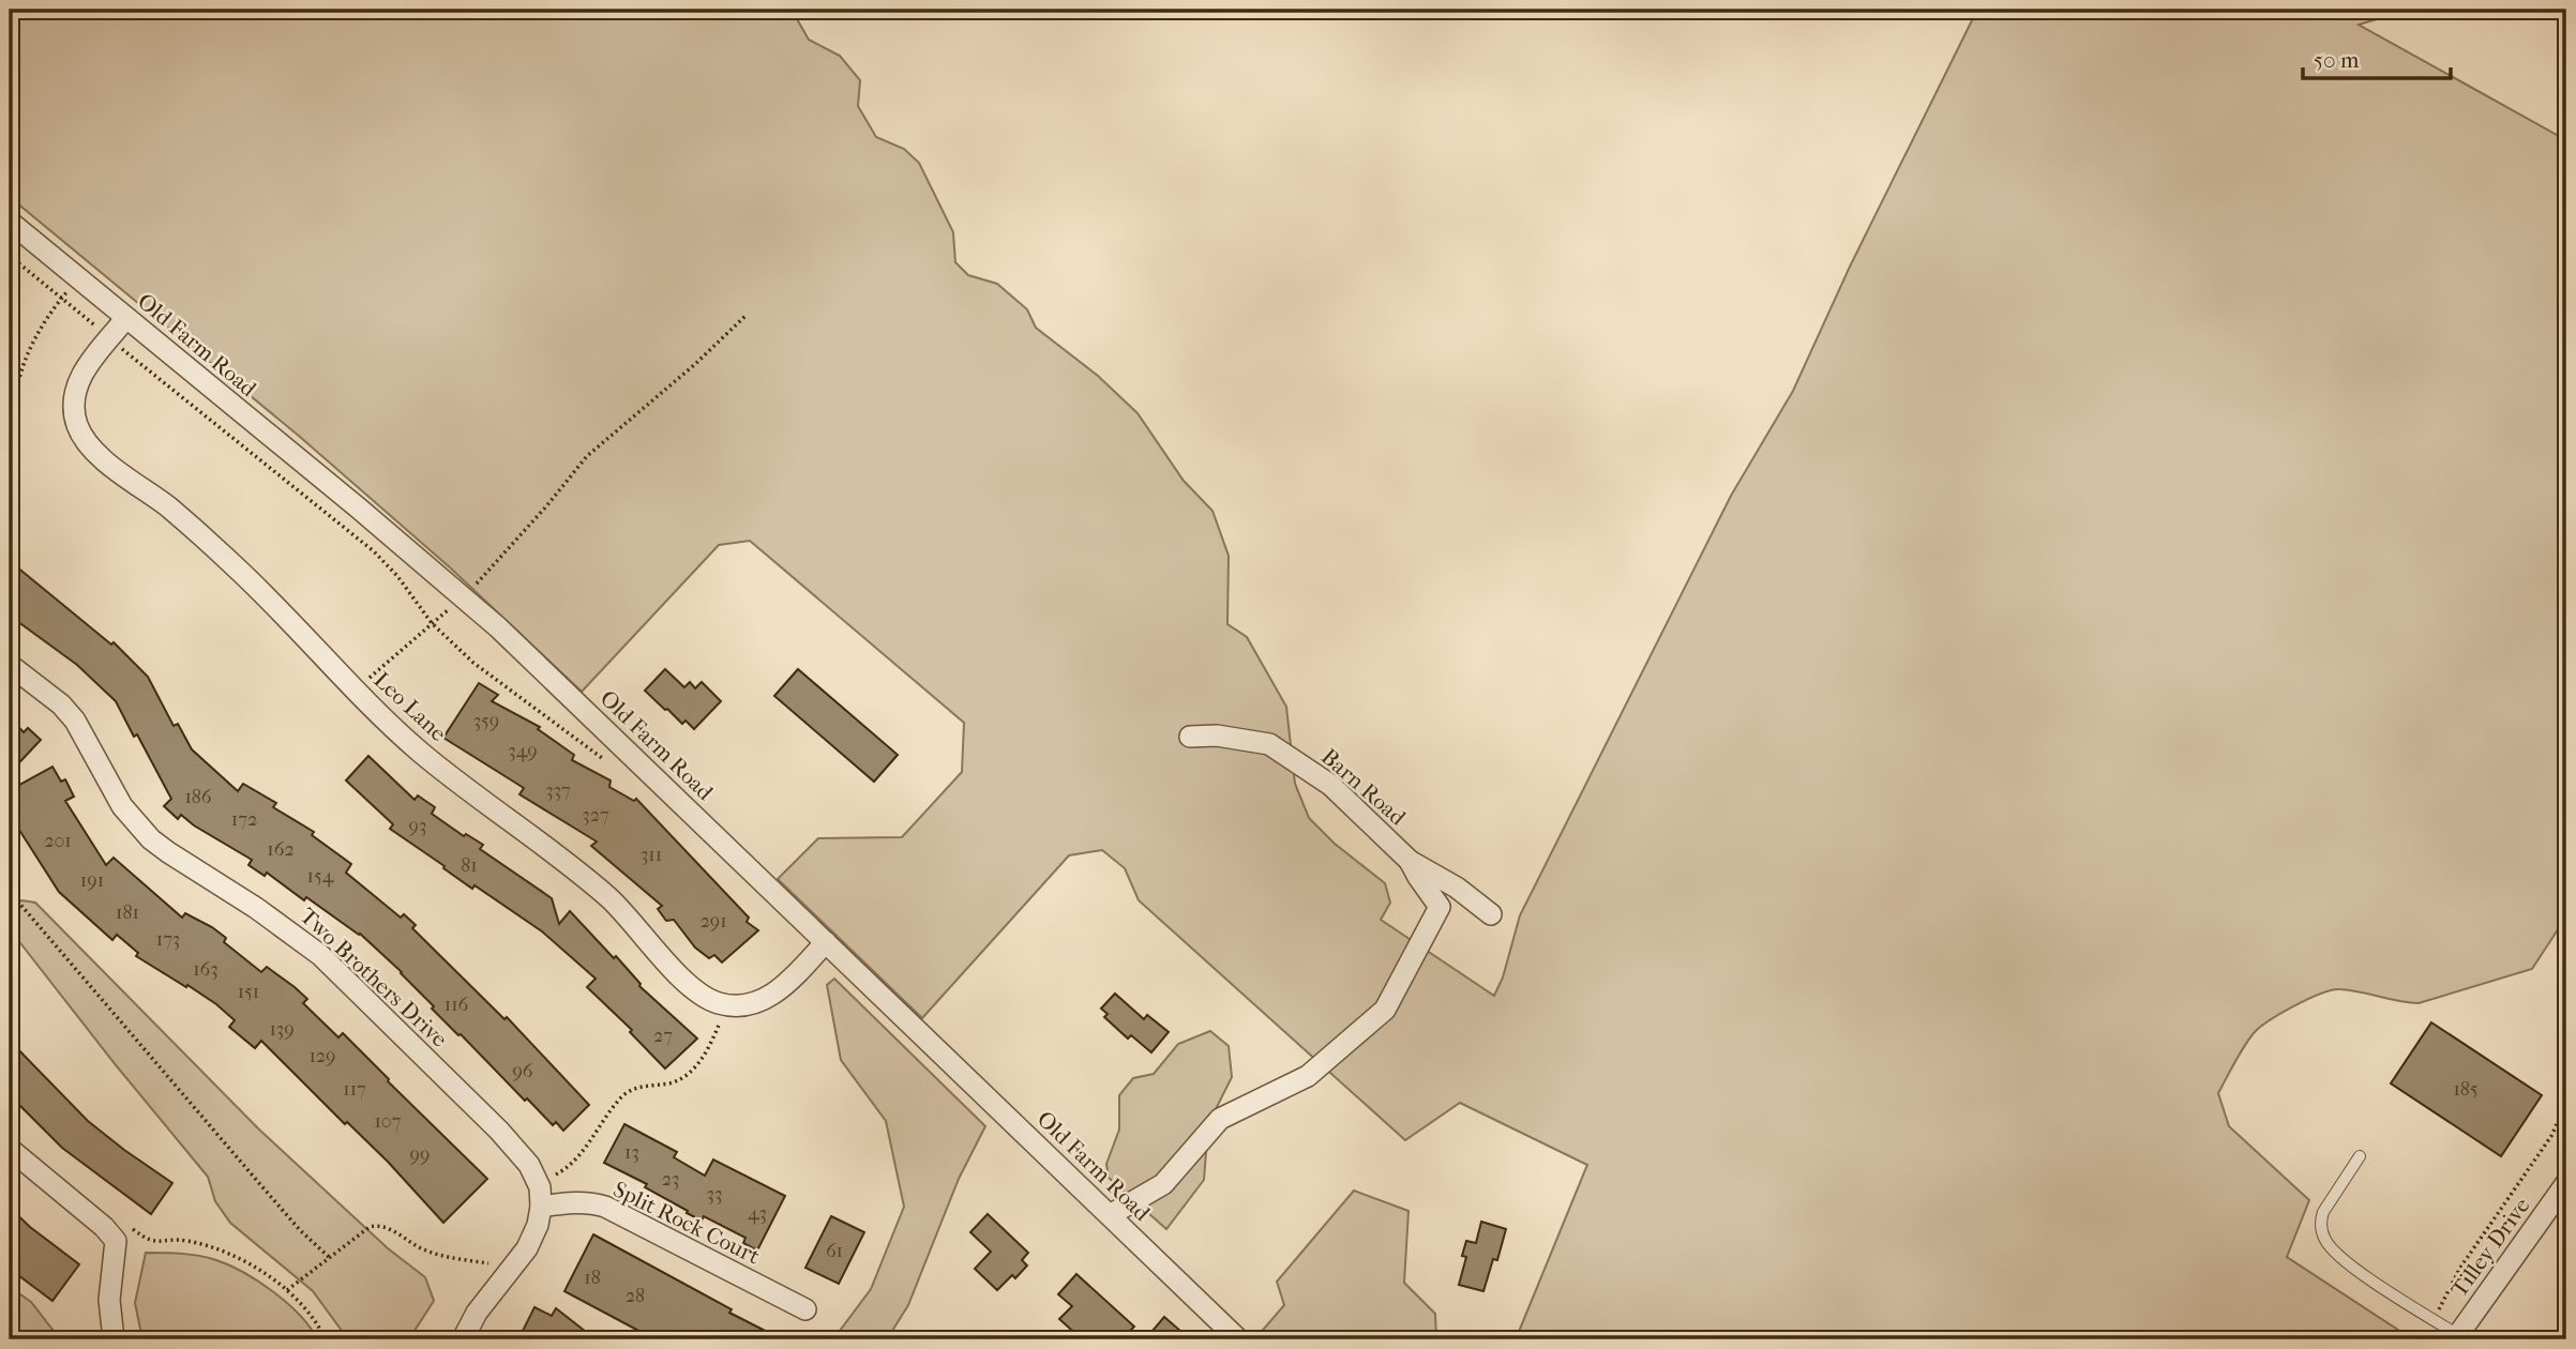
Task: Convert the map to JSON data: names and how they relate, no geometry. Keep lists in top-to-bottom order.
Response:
{
  "streets": {
    "street": [
      "Old Farm Road",
      "Leo Lane",
      "Barn Road",
      "Two Brothers Drive",
      "Split Rock Court",
      "Tilley Drive"
    ]
  },
  "crossings": [
    ["Old Farm Road", "Leo Lane"],
    ["Two Brothers Drive", "Split Rock Court"]
  ],
  "house_numbers": [
    "359",
    "349",
    "337",
    "186",
    "327",
    "172",
    "93",
    "201",
    "162",
    "311",
    "81",
    "154",
    "191",
    "181",
    "291",
    "173",
    "163",
    "151",
    "116",
    "139",
    "27",
    "129",
    "96",
    "117",
    "185",
    "107",
    "13",
    "99",
    "23",
    "33",
    "43",
    "61",
    "18",
    "28"
  ],
  "scale_bar": "50 m"
}
